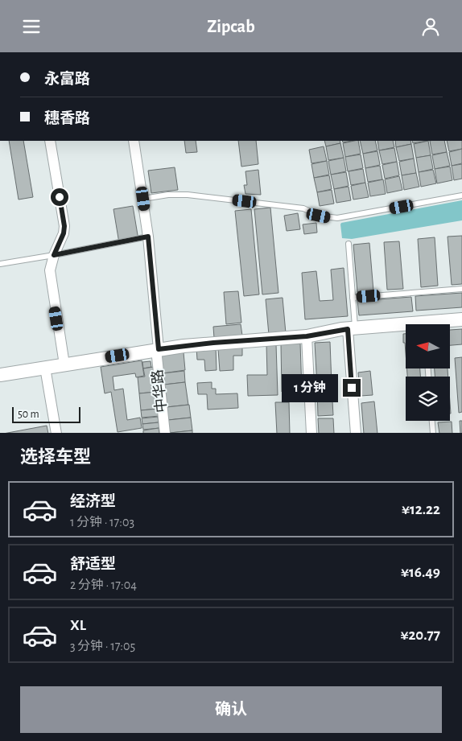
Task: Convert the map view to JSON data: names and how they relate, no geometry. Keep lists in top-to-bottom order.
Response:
{
  "streets": {
    "street": ["中华路"]
  },
  "scale_bar": "50 m",
  "north": "left",
  "page": {
    "header": "Zipcab",
    "banner": ["永富路", "穗香路"],
    "bubble": "1 分钟",
    "scale": "50 m",
    "heading": "选择车型",
    "list": [
      {
        "name": "经济型",
        "note": "1 分钟 · 17:03",
        "value": "¥12.22"
      },
      {
        "name": "舒适型",
        "note": "2 分钟 · 17:04",
        "value": "¥16.49"
      },
      {
        "name": "XL",
        "note": "3 分钟 · 17:05",
        "value": "¥20.77"
      }
    ],
    "buttons": "确认"
  }
}
